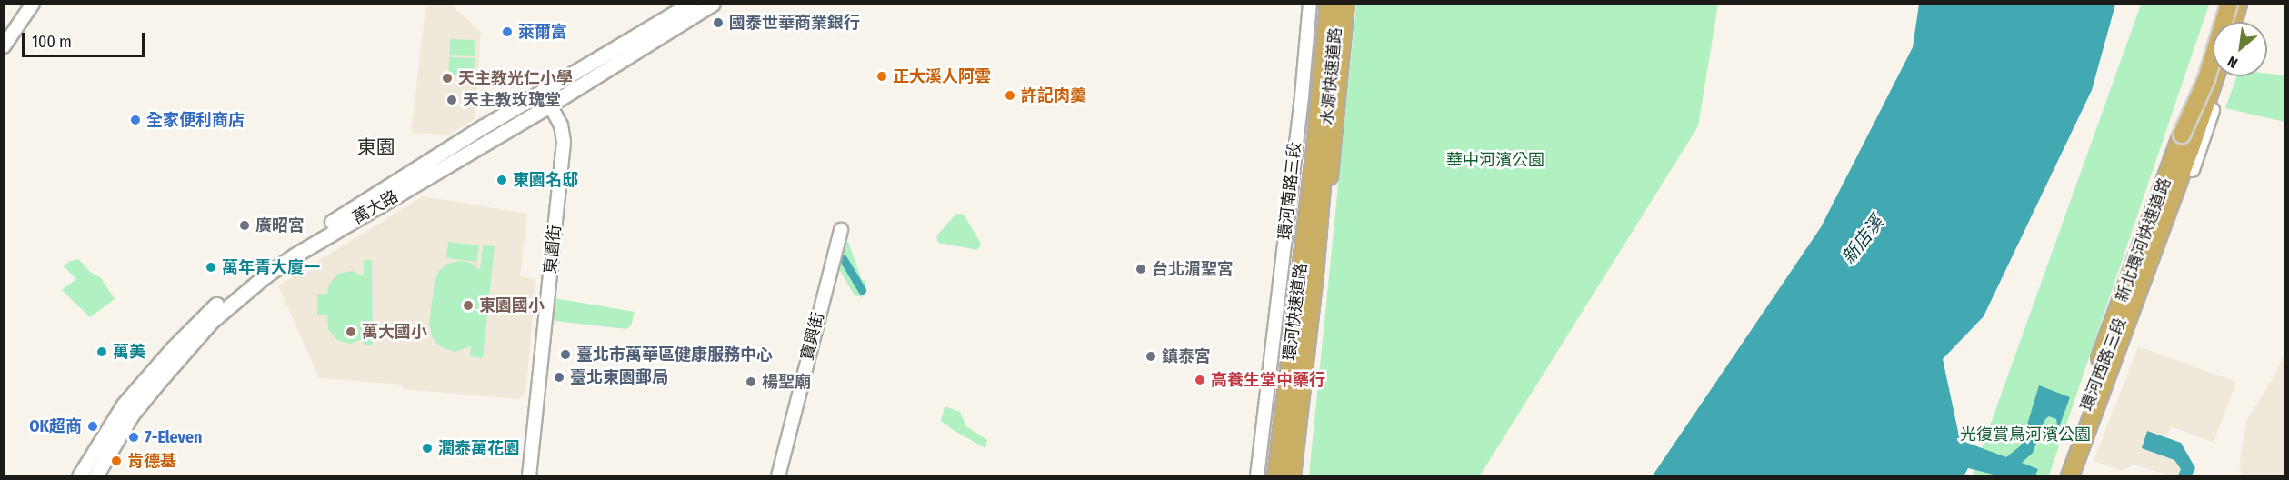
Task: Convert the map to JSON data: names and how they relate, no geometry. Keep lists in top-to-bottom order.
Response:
{
  "streets": {
    "highway": ["水源快速道路", "新北環河快速道路", "環河快速道路"],
    "main road": ["萬大路", "環河西路三段"],
    "street": ["環河南路三段", "東園街", "寶興街"]
  },
  "crossings": [
    ["水源快速道路", "環河快速道路"],
    ["萬大路", "東園街"],
    ["新北環河快速道路", "環河西路三段"]
  ],
  "districts": ["東園"],
  "water": ["新店溪"],
  "parks": ["華中河濱公園", "光復賞鳥河濱公園"],
  "places": [
    "國泰世華商業銀行",
    "萊爾富",
    "正大溪人阿雲",
    "天主教光仁小學",
    "許記肉羹",
    "天主教玫瑰堂",
    "全家便利商店",
    "東園名邸",
    "廣昭宮",
    "萬年青大廈一",
    "台北湄聖宮",
    "東園國小",
    "萬大國小",
    "萬美",
    "臺北市萬華區健康服務中心",
    "鎮泰宮",
    "臺北東園郵局",
    "高養生堂中藥行",
    "楊聖廟",
    "OK超商",
    "7-Eleven",
    "潤泰萬花園",
    "肯德基"
  ],
  "scale_bar": "100 m",
  "north": "bottom left"
}
